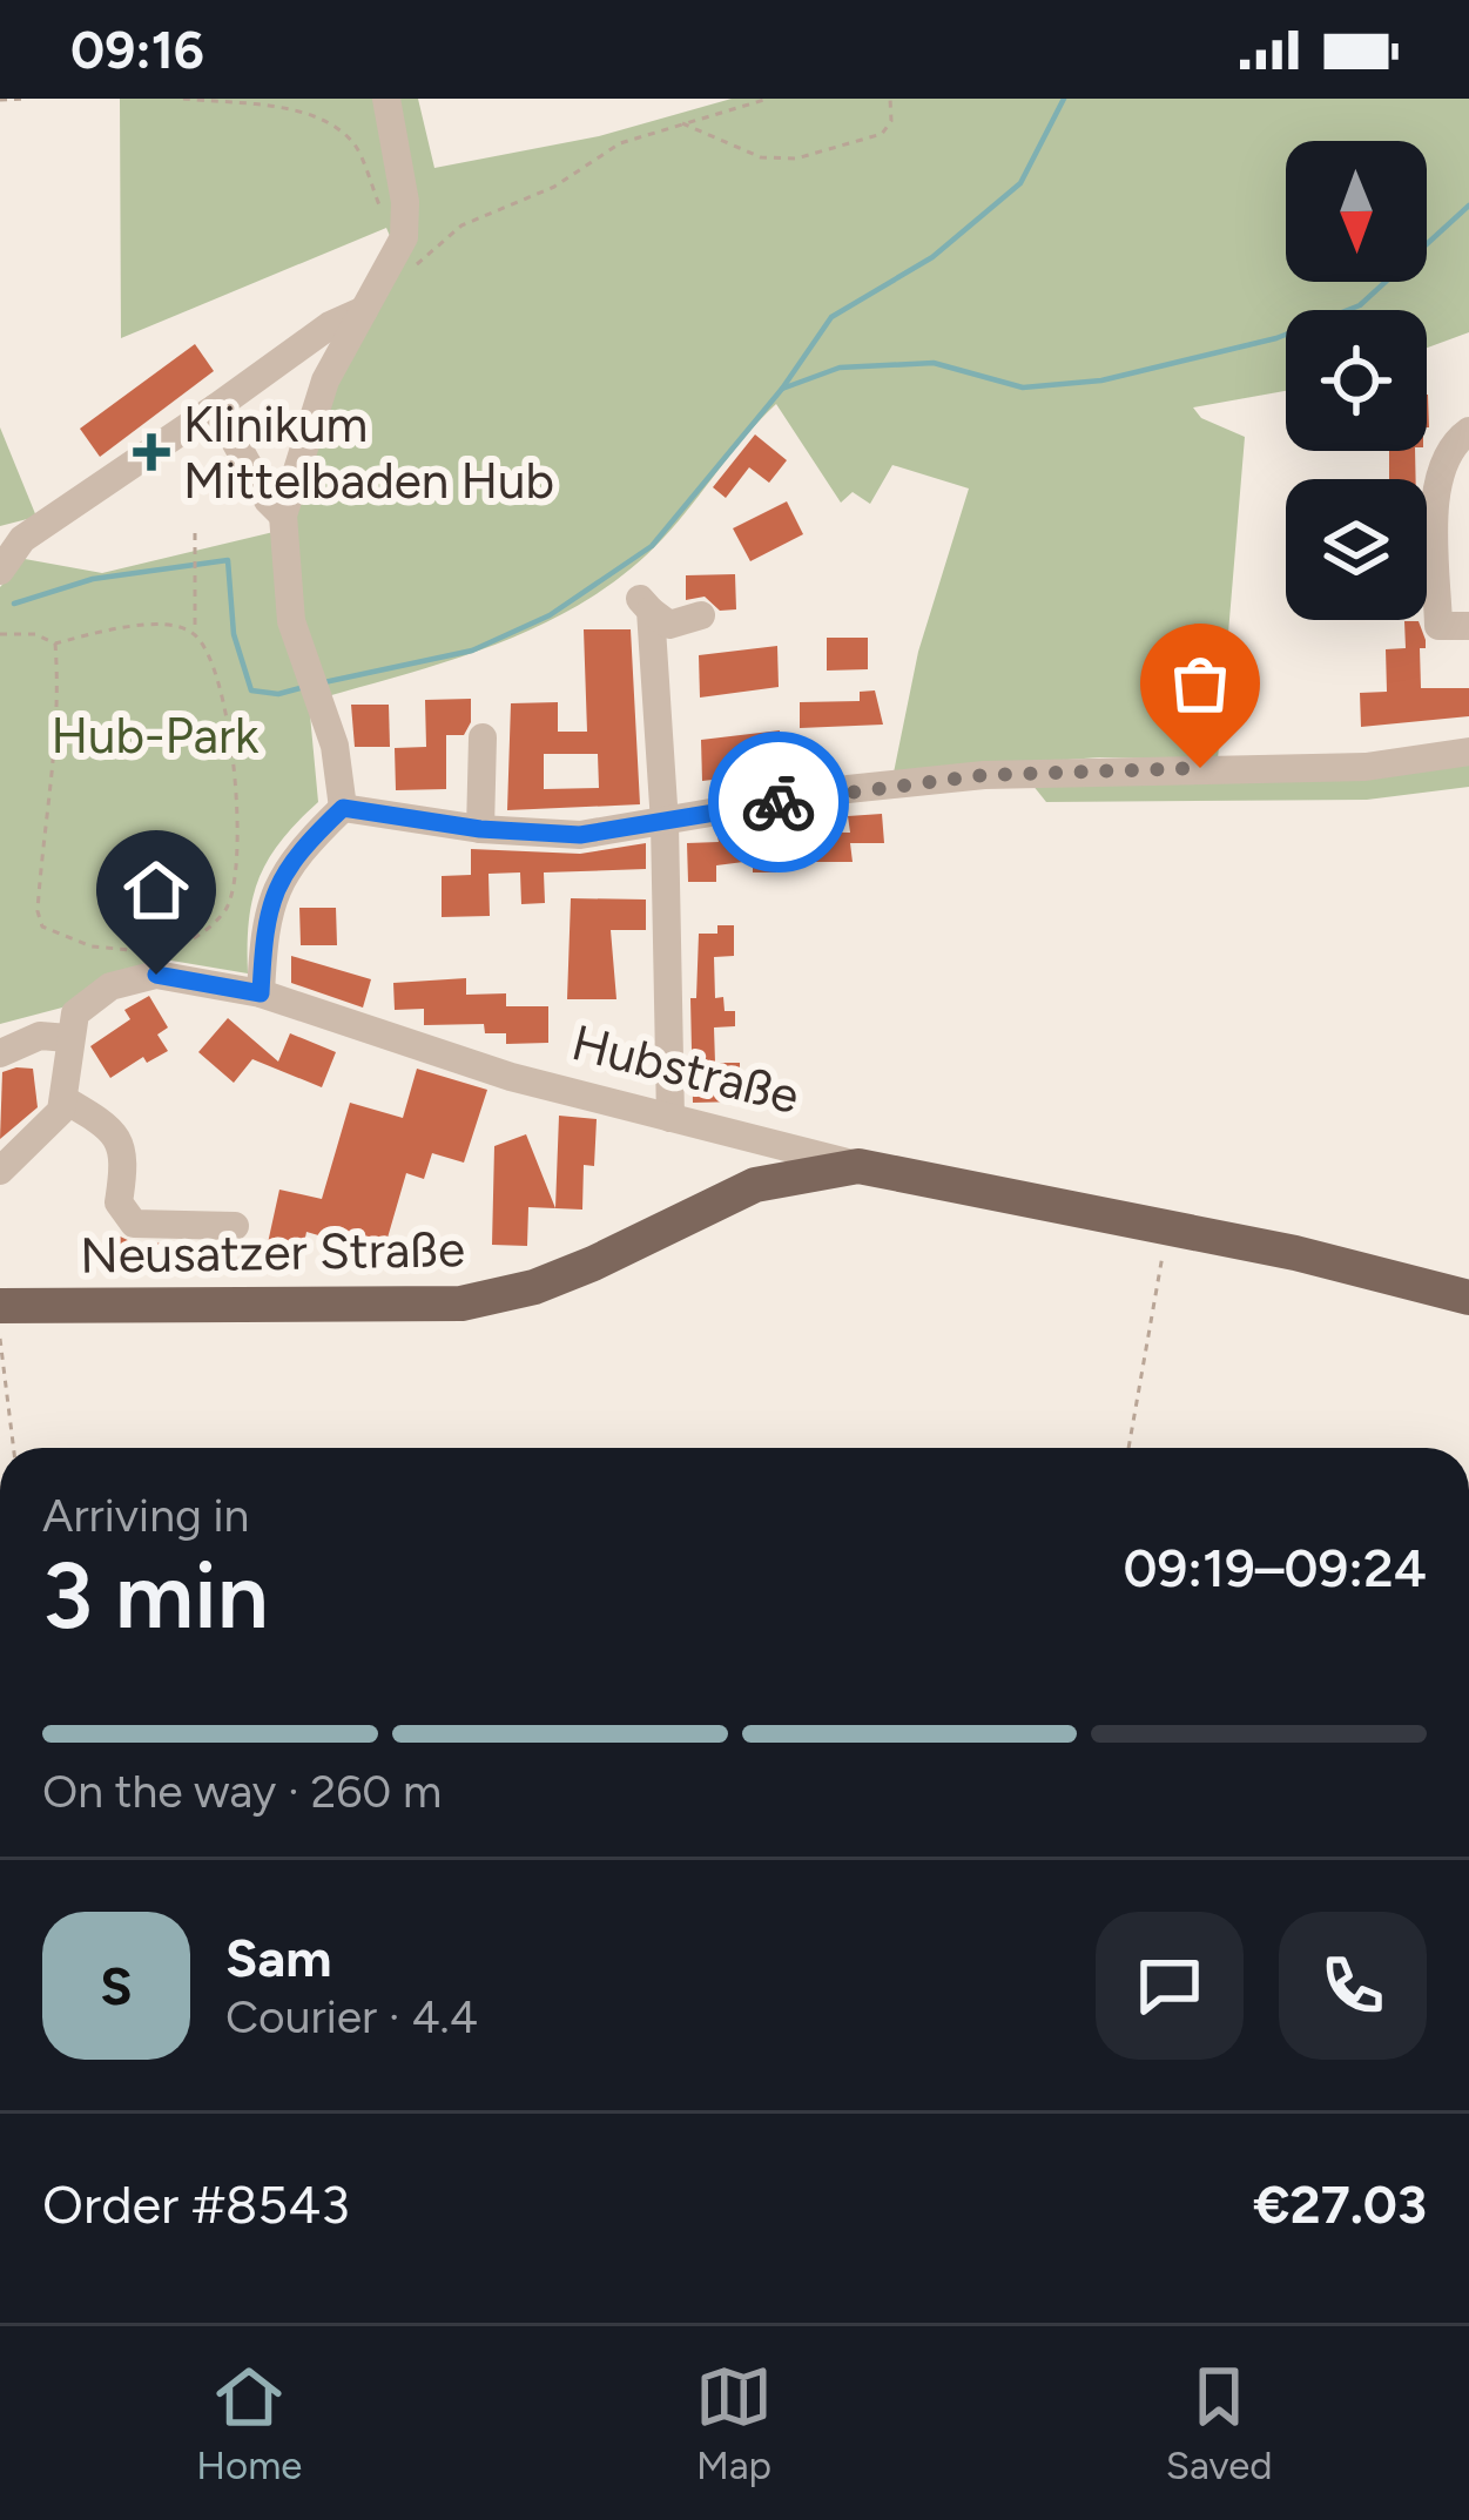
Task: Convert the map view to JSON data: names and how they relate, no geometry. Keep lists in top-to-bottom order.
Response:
{
  "streets": {
    "main road": ["Hubstraße", "Neusatzer Straße"]
  },
  "crossings": [
    ["Hubstraße", "Neusatzer Straße"]
  ],
  "parks": ["Hub-Park"],
  "places": {
    "health": ["Klinikum Mittelbaden Hub"]
  },
  "north": "bottom",
  "page": {
    "status": "09:16",
    "heading": ["3 min", "Arriving in", "09:19–09:24"],
    "panel": [
      "Sam",
      "Courier · 4.4",
      "Order #8543",
      "€27.03"
    ],
    "bar": "On the way · 260 m",
    "round": "S",
    "tabs": ["Home", "Map", "Saved"]
  }
}
